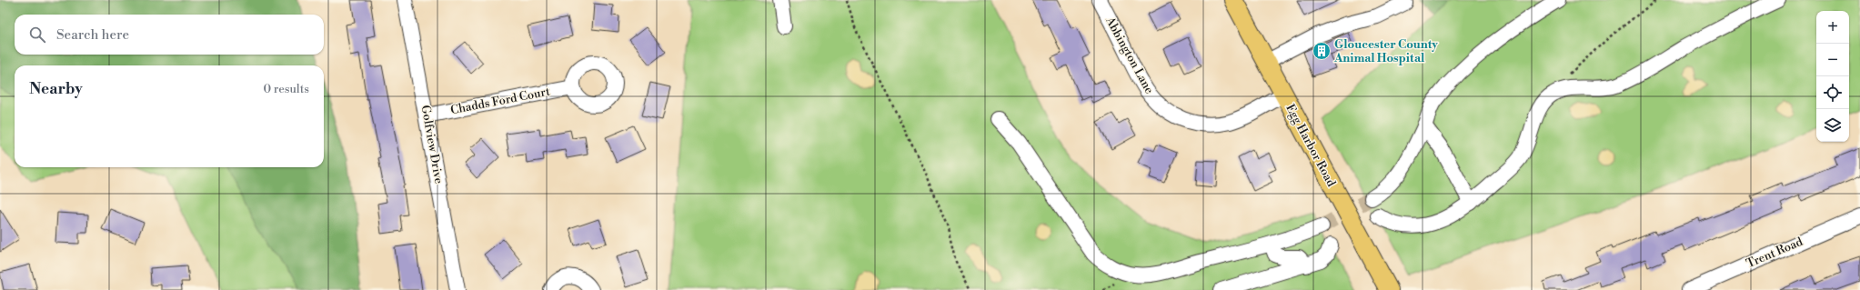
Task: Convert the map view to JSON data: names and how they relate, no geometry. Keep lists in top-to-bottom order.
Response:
{
  "streets": {
    "main road": ["Egg Harbor Road"],
    "street": [
      "Abbington Lane",
      "Chadds Ford Court",
      "Golfview Drive",
      "Trent Road"
    ]
  },
  "crossings": [
    ["Abbington Lane", "Egg Harbor Road"],
    ["Chadds Ford Court", "Golfview Drive"]
  ],
  "places": {
    "building": ["Gloucester County Animal Hospital"]
  },
  "page": {
    "map_buttons": ["+", "−"],
    "search": "Search here",
    "heading": ["Nearby", "0 results"]
  }
}
